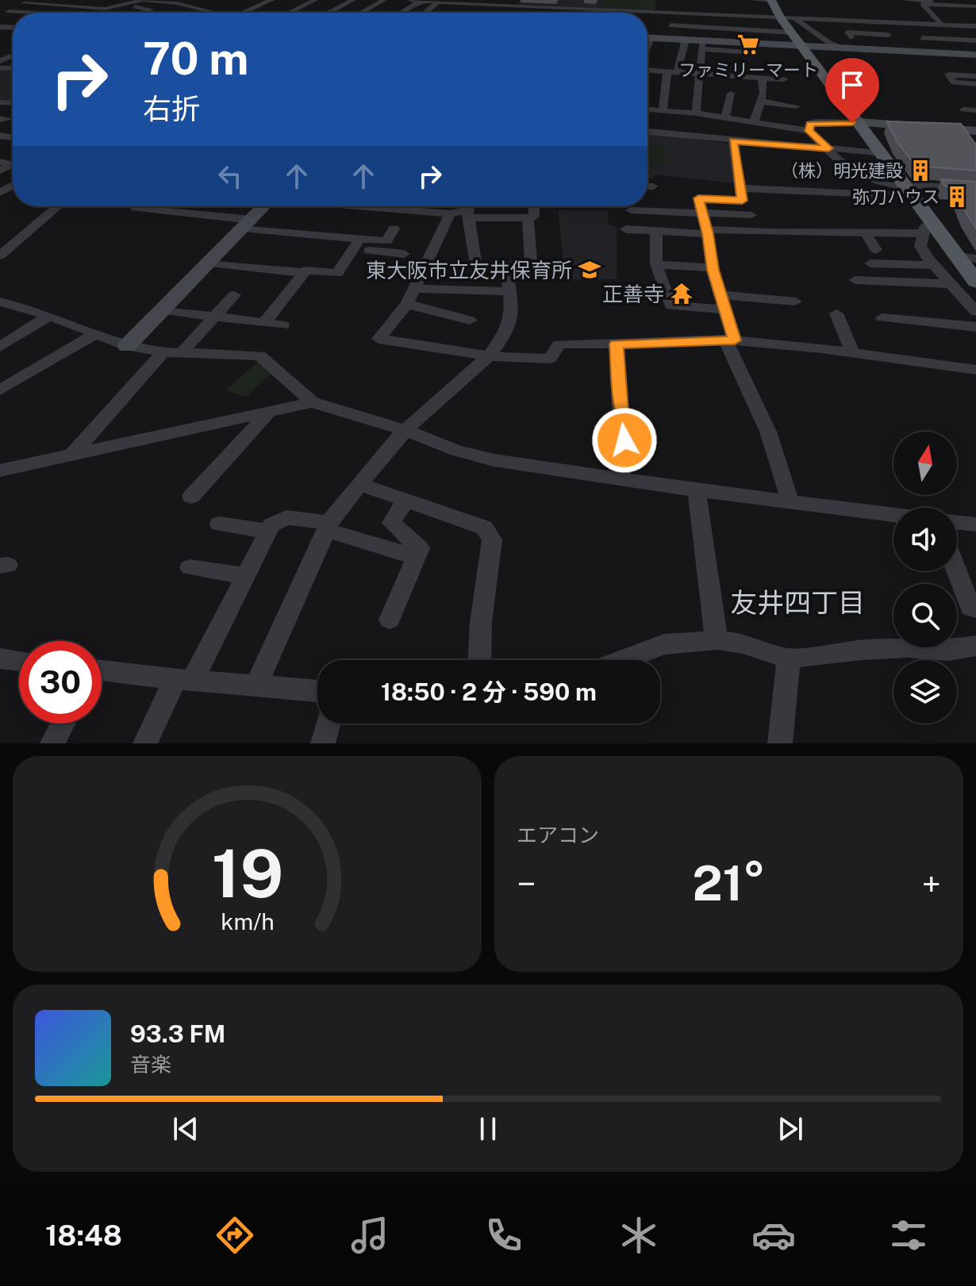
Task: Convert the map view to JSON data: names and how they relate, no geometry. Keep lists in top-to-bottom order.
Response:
{
  "districts": ["友井四丁目"],
  "places": {
    "supermarket": ["ファミリーマート"],
    "building": ["（株）明光建設", "弥刀ハウス"],
    "school or university": ["東大阪市立友井保育所"],
    "temple": ["正善寺"]
  },
  "north": "top",
  "page": {
    "turn": ["70 m", "右折"],
    "limit": "30",
    "trip": "18:50 · 2 分 · 590 m",
    "tile": "エアコン",
    "heat": ["−", "21°", "+"],
    "song": ["93.3 FM", "音楽"],
    "tabs": "18:48",
    "gauge": ["19", "km/h"]
  }
}
